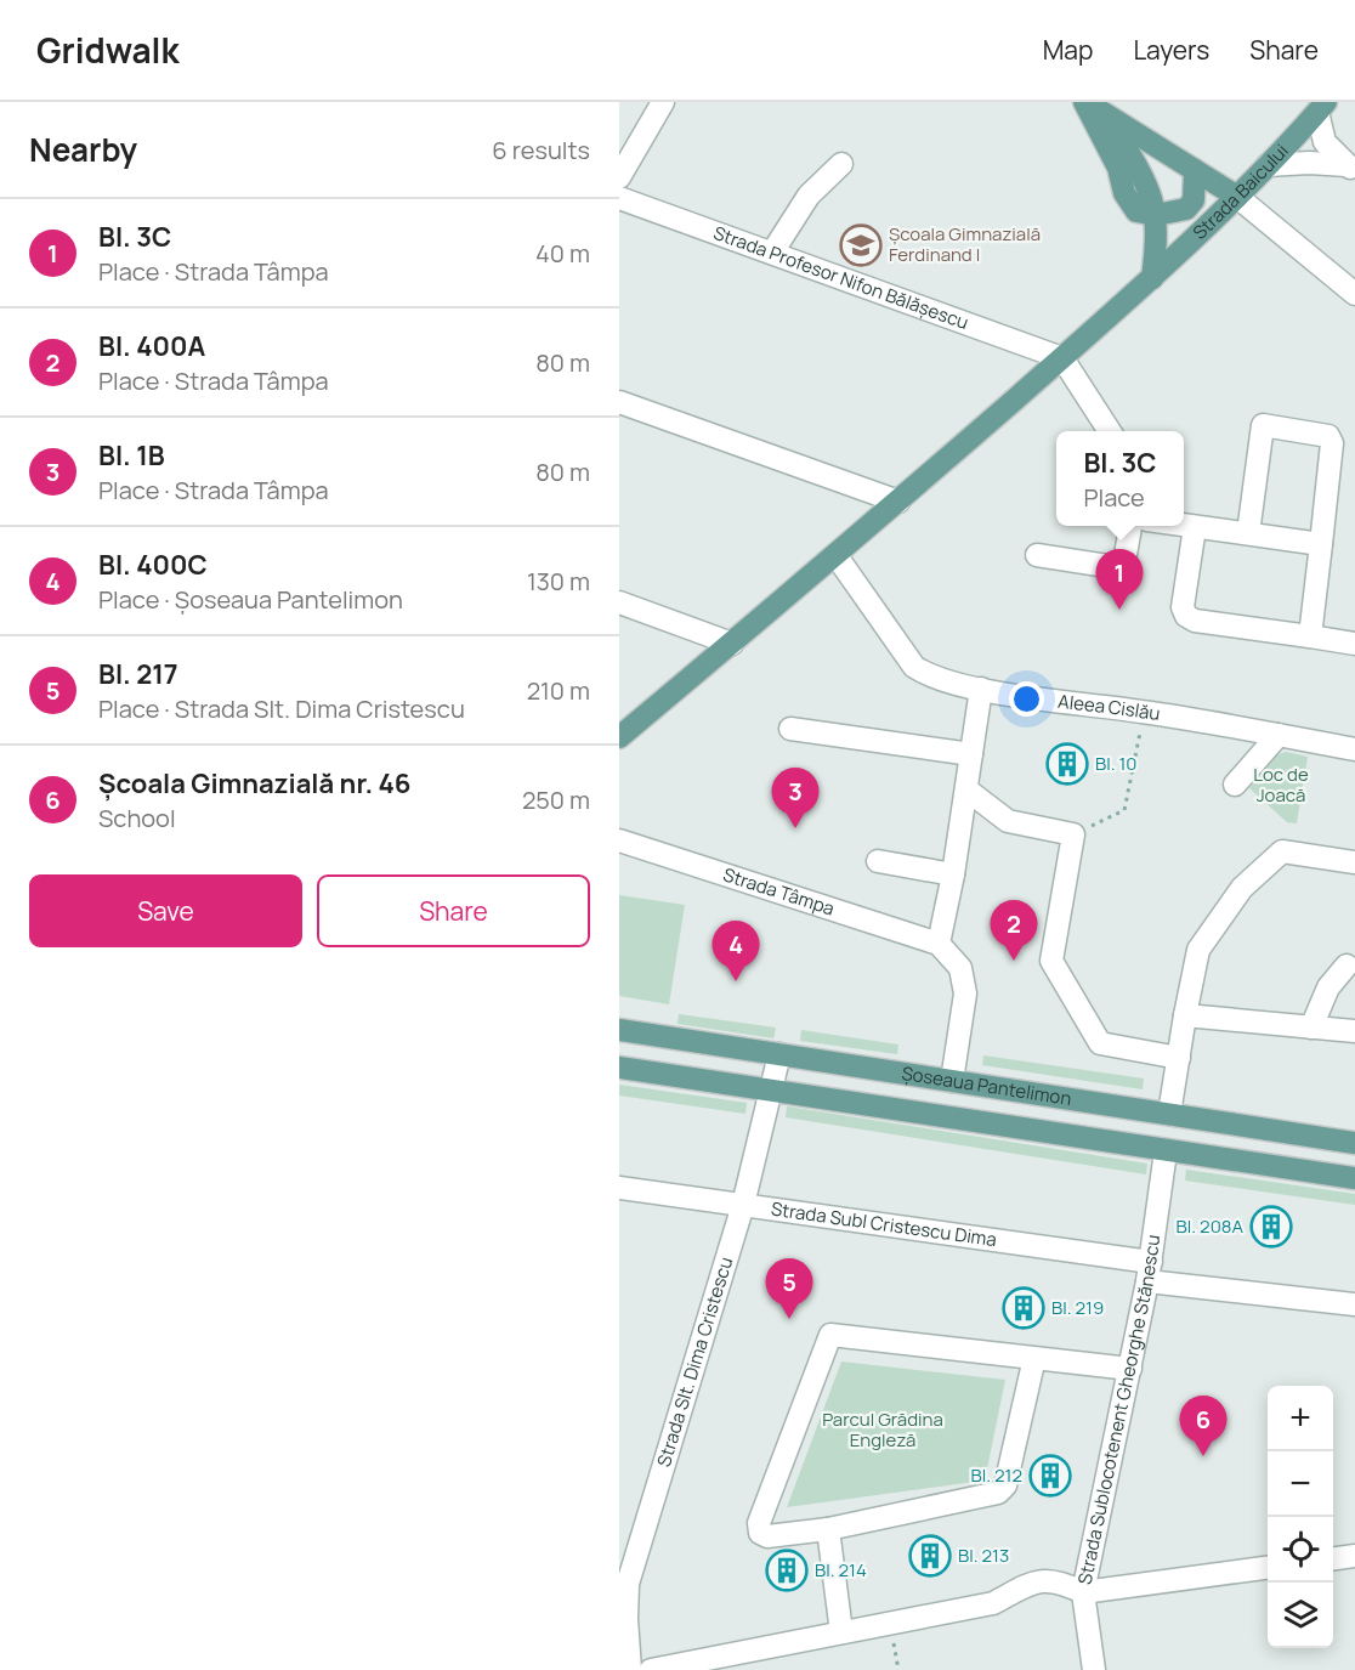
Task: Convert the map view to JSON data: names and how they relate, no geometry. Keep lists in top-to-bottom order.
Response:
{
  "streets": {
    "main road": ["Strada Baicului", "Șoseaua Pantelimon"],
    "street": [
      "Strada Profesor Nifon Bălășescu",
      "Aleea Cislău",
      "Strada Tâmpa",
      "Strada Subl Cristescu Dima",
      "Strada Slt. Dima Cristescu",
      "Strada Sublocotenent Gheorghe Stănescu"
    ]
  },
  "crossings": [
    ["Strada Baicului", "Strada Profesor Nifon Bălășescu"],
    ["Strada Baicului", "Aleea Cislău"],
    ["Șoseaua Pantelimon", "Strada Slt. Dima Cristescu"],
    ["Șoseaua Pantelimon", "Strada Sublocotenent Gheorghe Stănescu"],
    ["Strada Subl Cristescu Dima", "Strada Slt. Dima Cristescu"],
    ["Strada Subl Cristescu Dima", "Strada Sublocotenent Gheorghe Stănescu"]
  ],
  "parks": ["Loc de Joacă", "Parcul Grădina Engleză"],
  "places": {
    "school or university": ["Școala Gimnazială Ferdinand I"],
    "building": [
      "Bl. 10",
      "Bl. 208A",
      "Bl. 219",
      "Bl. 212",
      "Bl. 213",
      "Bl. 214"
    ]
  },
  "page": {
    "header": "Gridwalk",
    "nav": ["Map", "Layers", "Share"],
    "heading": ["Nearby", "6 results"],
    "list": [
      {
        "mark": "1",
        "name": "Bl. 3C",
        "note": "Place · Strada Tâmpa",
        "value": "40 m"
      },
      {
        "mark": "2",
        "name": "Bl. 400A",
        "note": "Place · Strada Tâmpa",
        "value": "80 m"
      },
      {
        "mark": "3",
        "name": "Bl. 1B",
        "note": "Place · Strada Tâmpa",
        "value": "80 m"
      },
      {
        "mark": "4",
        "name": "Bl. 400C",
        "note": "Place · Șoseaua Pantelimon",
        "value": "130 m"
      },
      {
        "mark": "5",
        "name": "Bl. 217",
        "note": "Place · Strada Slt. Dima Cristescu",
        "value": "210 m"
      },
      {
        "mark": "6",
        "name": "Școala Gimnazială nr. 46",
        "note": "School",
        "value": "250 m"
      }
    ],
    "popup": ["Bl. 3C", "Place"],
    "pins": [
      "1",
      "3",
      "2",
      "4",
      "5",
      "6"
    ],
    "buttons": ["Save", "Share"],
    "map_buttons": ["+", "−"]
  }
}
